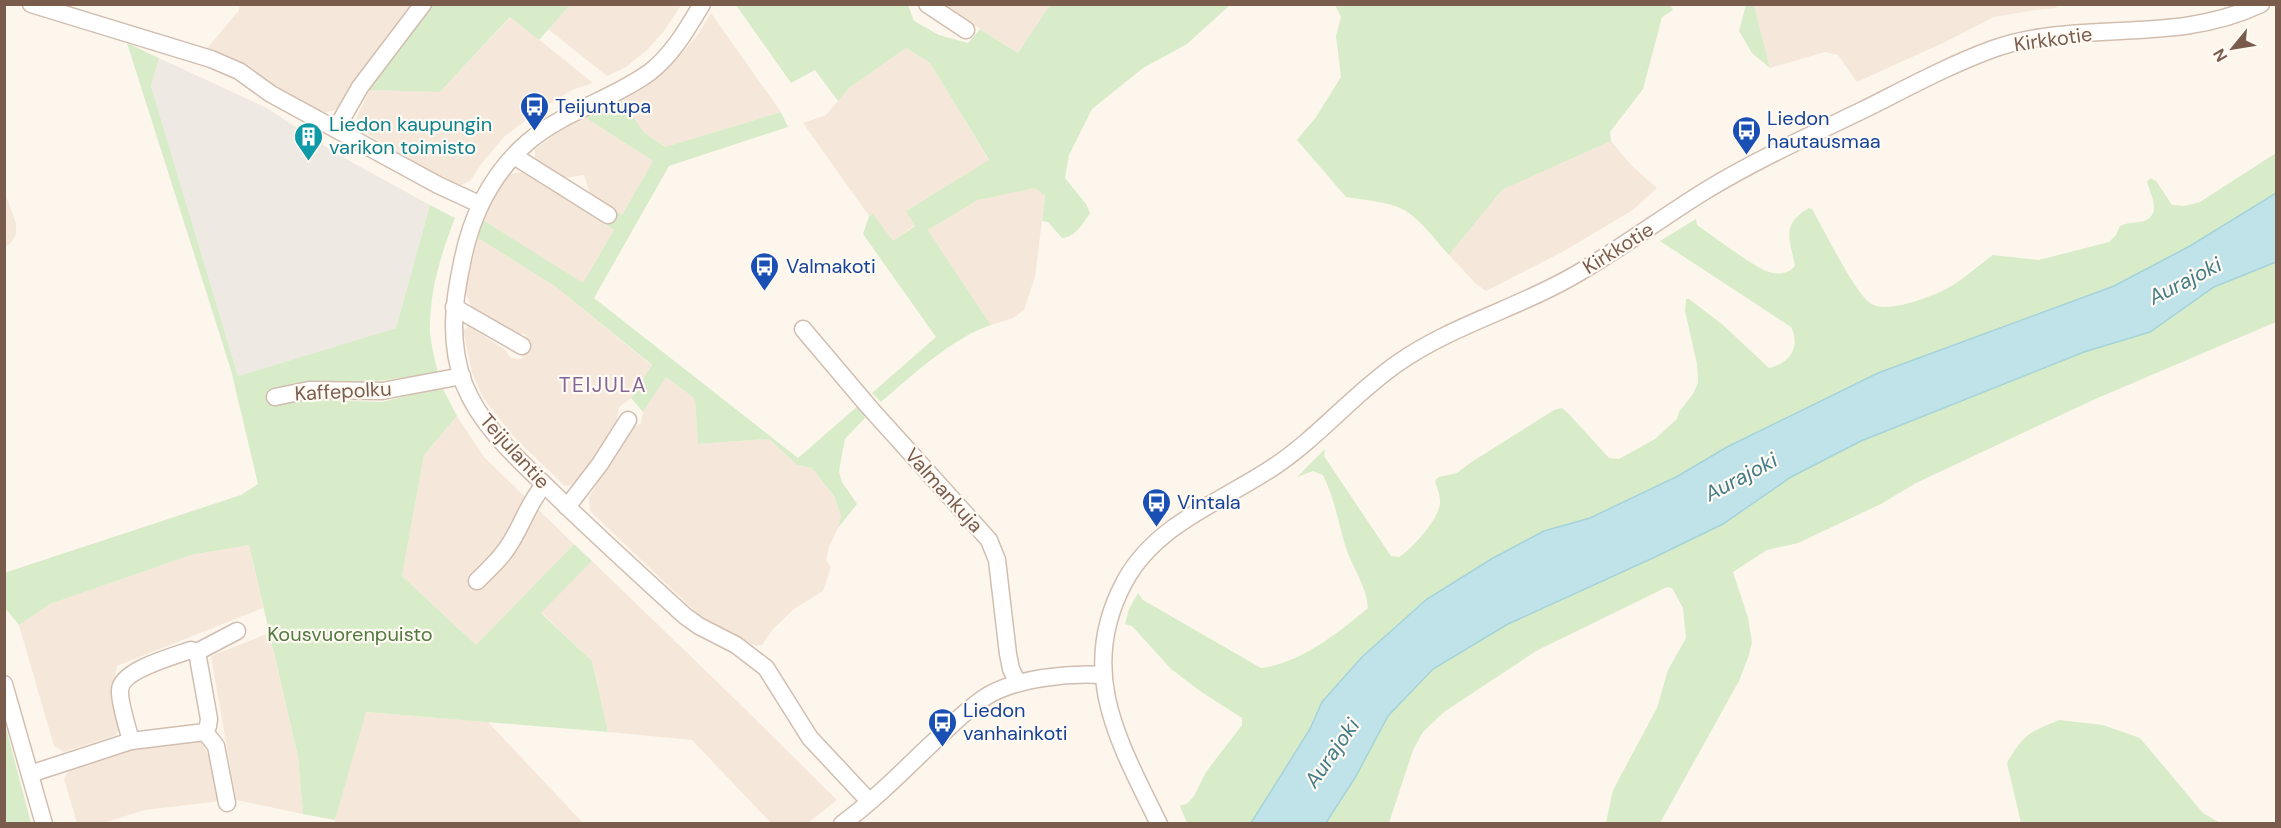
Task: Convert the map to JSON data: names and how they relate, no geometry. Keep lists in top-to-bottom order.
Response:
{
  "streets": {
    "street": [
      "Kirkkotie",
      "Kaffepolku",
      "Teijulantie",
      "Valmankuja"
    ]
  },
  "crossings": [
    ["Kaffepolku", "Teijulantie"]
  ],
  "districts": ["TEIJULA"],
  "water": ["Aurajoki"],
  "parks": ["Kousvuorenpuisto"],
  "places": {
    "bus stop": [
      "Teijuntupa",
      "Liedon hautausmaa",
      "Valmakoti",
      "Vintala",
      "Liedon vanhainkoti"
    ],
    "building": ["Liedon kaupungin varikon toimisto"]
  },
  "north": "bottom left"
}
